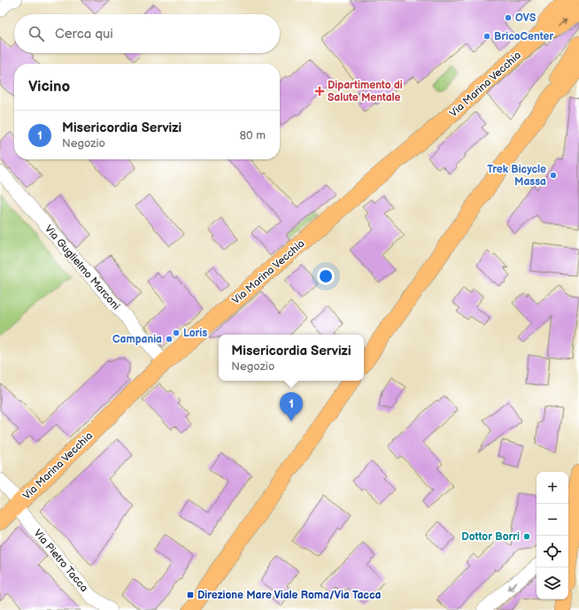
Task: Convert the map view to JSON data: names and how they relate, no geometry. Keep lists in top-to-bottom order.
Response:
{
  "streets": {
    "main road": ["Via Marina Vecchia"],
    "street": ["Via Guglielmo Marconi", "Via Pietro Tacca"]
  },
  "crossings": [
    ["Via Marina Vecchia", "Via Guglielmo Marconi"],
    ["Via Marina Vecchia", "Via Pietro Tacca"]
  ],
  "places": {
    "other": [
      "OVS",
      "BricoCenter",
      "Trek Bicycle Massa",
      "Loris",
      "Campania",
      "Dottor Borri"
    ],
    "health": ["Dipartimento di Salute Mentale"],
    "transit": ["Direzione Mare Viale Roma/Via Tacca"]
  },
  "page": {
    "search": "Cerca qui",
    "heading": "Vicino",
    "list": [
      {
        "mark": "1",
        "name": "Misericordia Servizi",
        "note": "Negozio",
        "value": "80 m"
      }
    ],
    "popup": ["Misericordia Servizi", "Negozio"],
    "pins": "1",
    "map_buttons": ["+", "−"]
  }
}
